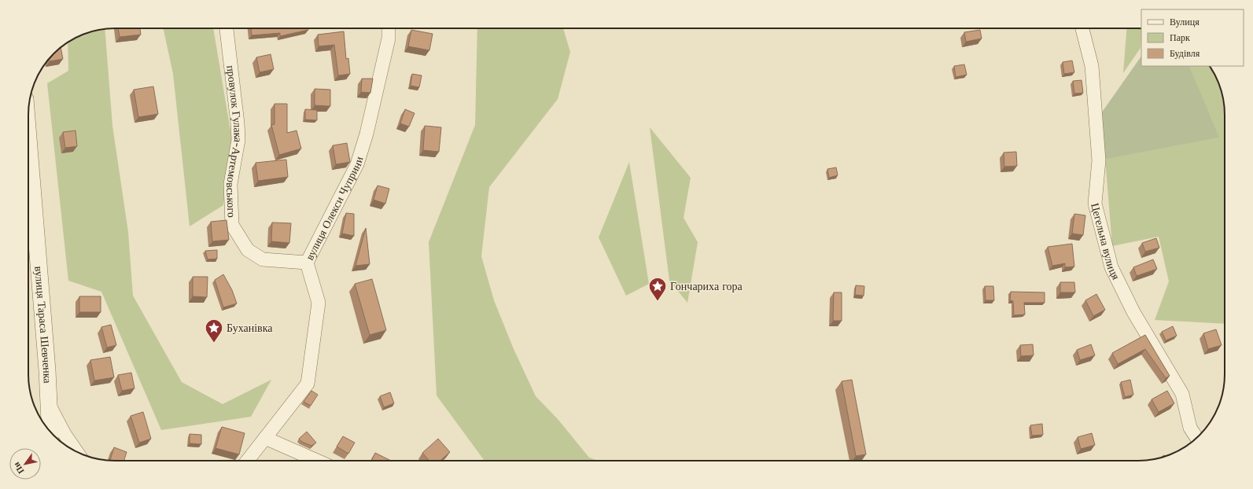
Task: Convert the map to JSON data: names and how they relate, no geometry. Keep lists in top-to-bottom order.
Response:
{
  "streets": {
    "street": [
      "провулок Гулака-Артемовського",
      "вулиця Олекси Чуприни",
      "Цегельна вулиця",
      "вулиця Тараса Шевченка"
    ]
  },
  "crossings": [
    ["провулок Гулака-Артемовського", "вулиця Олекси Чуприни"]
  ],
  "places": {
    "place": ["Гончариха гора", "Буханівка"]
  },
  "legend": ["Вулиця", "Парк", "Будівля"],
  "north": "bottom left"
}
